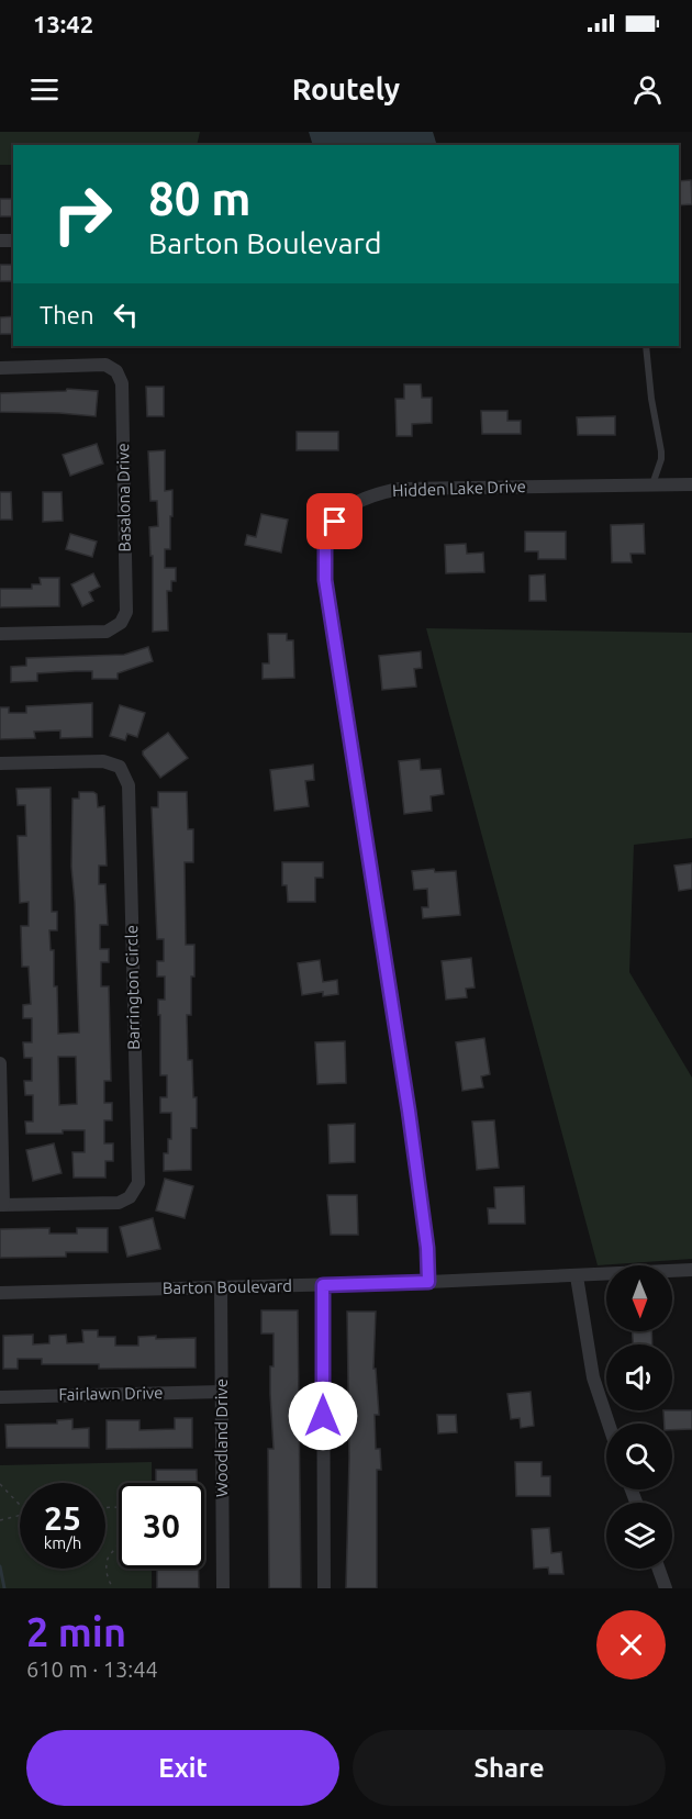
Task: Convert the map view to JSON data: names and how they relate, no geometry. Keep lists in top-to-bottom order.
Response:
{
  "streets": {
    "street": [
      "Hidden Lake Drive",
      "Basalona Drive",
      "Barrington Circle",
      "Barton Boulevard",
      "Fairlawn Drive",
      "Woodland Drive"
    ]
  },
  "crossings": [
    ["Hidden Lake Drive", "Barton Boulevard"],
    ["Barton Boulevard", "Woodland Drive"],
    ["Fairlawn Drive", "Woodland Drive"]
  ],
  "north": "bottom",
  "page": {
    "status": "13:42",
    "header": "Routely",
    "turn": ["80 m", "Barton Boulevard"],
    "then": "Then",
    "speed": "25 km/h",
    "limit": "30",
    "heading": ["2 min", "610 m · 13:44"],
    "buttons": ["Exit", "Share"]
  }
}
